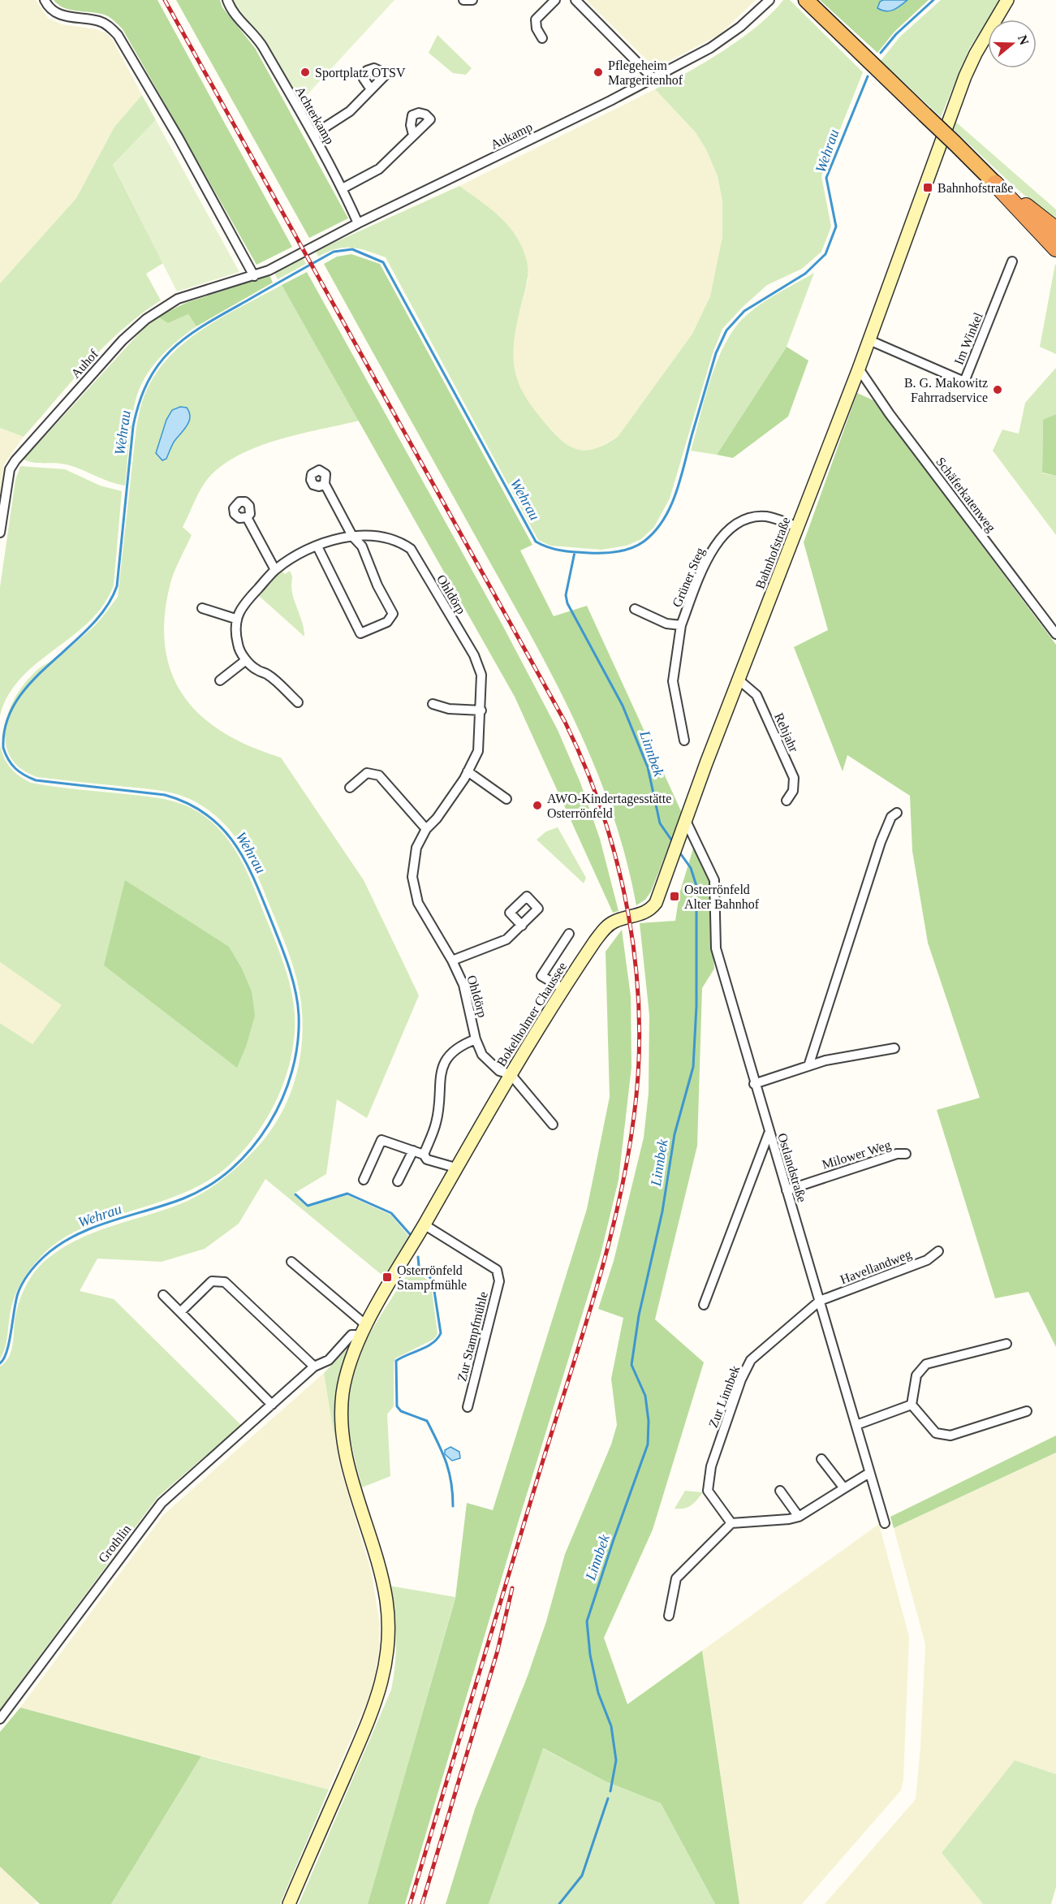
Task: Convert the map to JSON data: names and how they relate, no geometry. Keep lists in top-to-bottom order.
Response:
{
  "streets": {
    "main road": ["Bahnhofstraße", "Bokelholmer Chaussee"],
    "street": [
      "Achterkamp",
      "Aukamp",
      "Im Winkel",
      "Auhof",
      "Schäferkatenweg",
      "Grüner Steg",
      "Ohldörp",
      "Rehjahr",
      "Milower Weg",
      "Ostlandstraße",
      "Havellandweg",
      "Zur Stampfmühle",
      "Zur Linnbek",
      "Grothlin"
    ]
  },
  "crossings": [
    ["Achterkamp", "Aukamp"],
    ["Aukamp", "Auhof"],
    ["Im Winkel", "Bahnhofstraße"],
    ["Schäferkatenweg", "Bahnhofstraße"],
    ["Bahnhofstraße", "Grüner Steg"],
    ["Bahnhofstraße", "Rehjahr"],
    ["Bahnhofstraße", "Bokelholmer Chaussee"],
    ["Bahnhofstraße", "Ostlandstraße"],
    ["Ohldörp", "Bokelholmer Chaussee"],
    ["Bokelholmer Chaussee", "Zur Stampfmühle"],
    ["Bokelholmer Chaussee", "Grothlin"],
    ["Milower Weg", "Ostlandstraße"],
    ["Ostlandstraße", "Havellandweg"],
    ["Ostlandstraße", "Zur Linnbek"],
    ["Havellandweg", "Zur Linnbek"]
  ],
  "water": ["Wehrau", "Linnbek"],
  "places": {
    "other": [
      "Sportplatz OTSV",
      "Pflegeheim Margeritenhof",
      "B. G. Makowitz Fahrradservice",
      "AWO-Kindertagesstätte Osterrönfeld"
    ],
    "transit": ["Bahnhofstraße", "Osterrönfeld Alter Bahnhof", "Osterrönfeld Stampfmühle"]
  },
  "north": "right"
}
